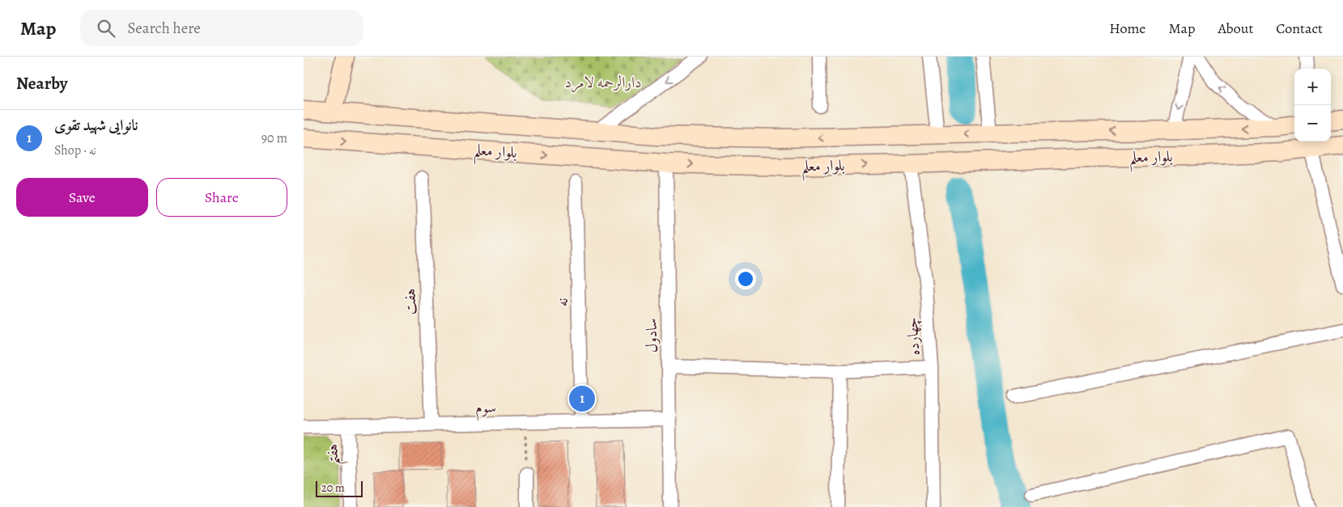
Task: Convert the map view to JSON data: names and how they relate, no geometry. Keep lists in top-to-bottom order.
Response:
{
  "streets": {
    "street": [
      "بلوار معلم",
      "هفت",
      "نه",
      "سادول",
      "چهارده",
      "سوم",
      "هفتم"
    ]
  },
  "crossings": [
    ["بلوار معلم", "سادول"],
    ["بلوار معلم", "چهارده"],
    ["هفت", "سوم"],
    ["نه", "سوم"],
    ["سادول", "سوم"],
    ["سوم", "هفتم"]
  ],
  "parks": ["دارالرحمه لامرد"],
  "scale_bar": "20 m",
  "page": {
    "header": "Map",
    "search": "Search here",
    "nav": [
      "Home",
      "Map",
      "About",
      "Contact"
    ],
    "heading": "Nearby",
    "map_buttons": ["+", "−"],
    "list": [
      {
        "mark": "1",
        "name": "نانوایی شهید تقوی",
        "note": "Shop · نه",
        "value": "90 m"
      }
    ],
    "buttons": ["Save", "Share"],
    "pins": "1",
    "scale": "20 m"
  }
}
